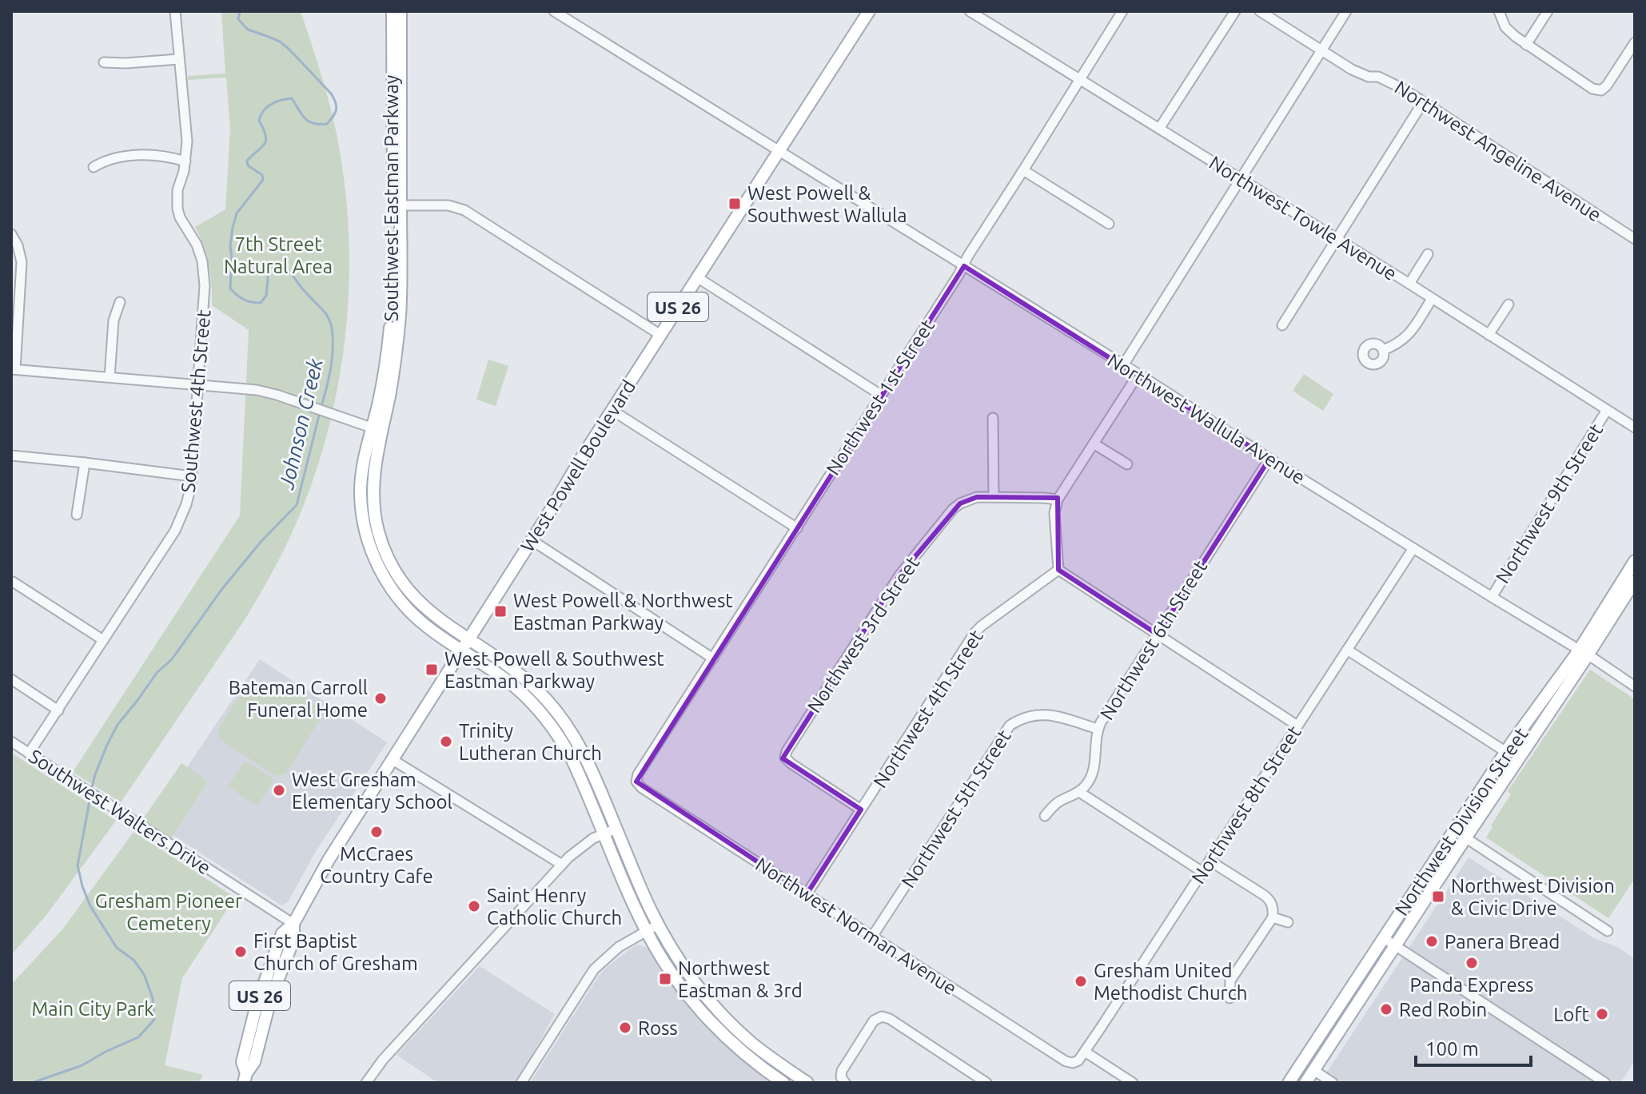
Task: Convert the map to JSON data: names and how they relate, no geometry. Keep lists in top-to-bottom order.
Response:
{
  "streets": {
    "main road": [
      "Southwest Eastman Parkway",
      "US 26",
      "West Powell Boulevard",
      "Northwest Division Street"
    ],
    "street": [
      "Northwest Angeline Avenue",
      "Northwest Towle Avenue",
      "Northwest 1st Street",
      "Southwest 4th Street",
      "Northwest Wallula Avenue",
      "Northwest 9th Street",
      "Northwest 3rd Street",
      "Northwest 6th Street",
      "Northwest 4th Street",
      "Northwest 8th Street",
      "Northwest 5th Street",
      "Southwest Walters Drive",
      "Northwest Norman Avenue"
    ]
  },
  "crossings": [
    ["Southwest Eastman Parkway", "West Powell Boulevard"],
    ["Northwest Towle Avenue", "Northwest 1st Street"],
    ["Northwest Towle Avenue", "Northwest 9th Street"],
    ["Northwest 1st Street", "Northwest Wallula Avenue"],
    ["Northwest 1st Street", "Northwest Norman Avenue"],
    ["Southwest 4th Street", "Southwest Walters Drive"],
    ["Northwest Wallula Avenue", "West Powell Boulevard"],
    ["Northwest Wallula Avenue", "Northwest 9th Street"],
    ["Northwest Wallula Avenue", "Northwest 6th Street"],
    ["Northwest Wallula Avenue", "Northwest 8th Street"],
    ["Northwest Wallula Avenue", "Northwest Division Street"],
    ["West Powell Boulevard", "Southwest Walters Drive"],
    ["Northwest 3rd Street", "Northwest 4th Street"],
    ["Northwest 6th Street", "Northwest 5th Street"],
    ["Northwest 4th Street", "Northwest Norman Avenue"],
    ["Northwest 8th Street", "Northwest Norman Avenue"],
    ["Northwest 5th Street", "Northwest Norman Avenue"]
  ],
  "water": ["Johnson Creek"],
  "parks": ["7th Street Natural Area", "Gresham Pioneer Cemetery", "Main City Park"],
  "places": {
    "transit": [
      "West Powell & Southwest Wallula",
      "West Powell & Northwest Eastman Parkway",
      "West Powell & Southwest Eastman Parkway",
      "Northwest Division & Civic Drive",
      "Northwest Eastman & 3rd"
    ],
    "other": [
      "Bateman Carroll Funeral Home",
      "Trinity Lutheran Church",
      "West Gresham Elementary School",
      "McCraes Country Cafe",
      "Saint Henry Catholic Church",
      "Panera Bread",
      "First Baptist Church of Gresham",
      "Panda Express",
      "Gresham United Methodist Church",
      "Red Robin",
      "Loft",
      "Ross"
    ]
  },
  "scale_bar": "100 m"
}
